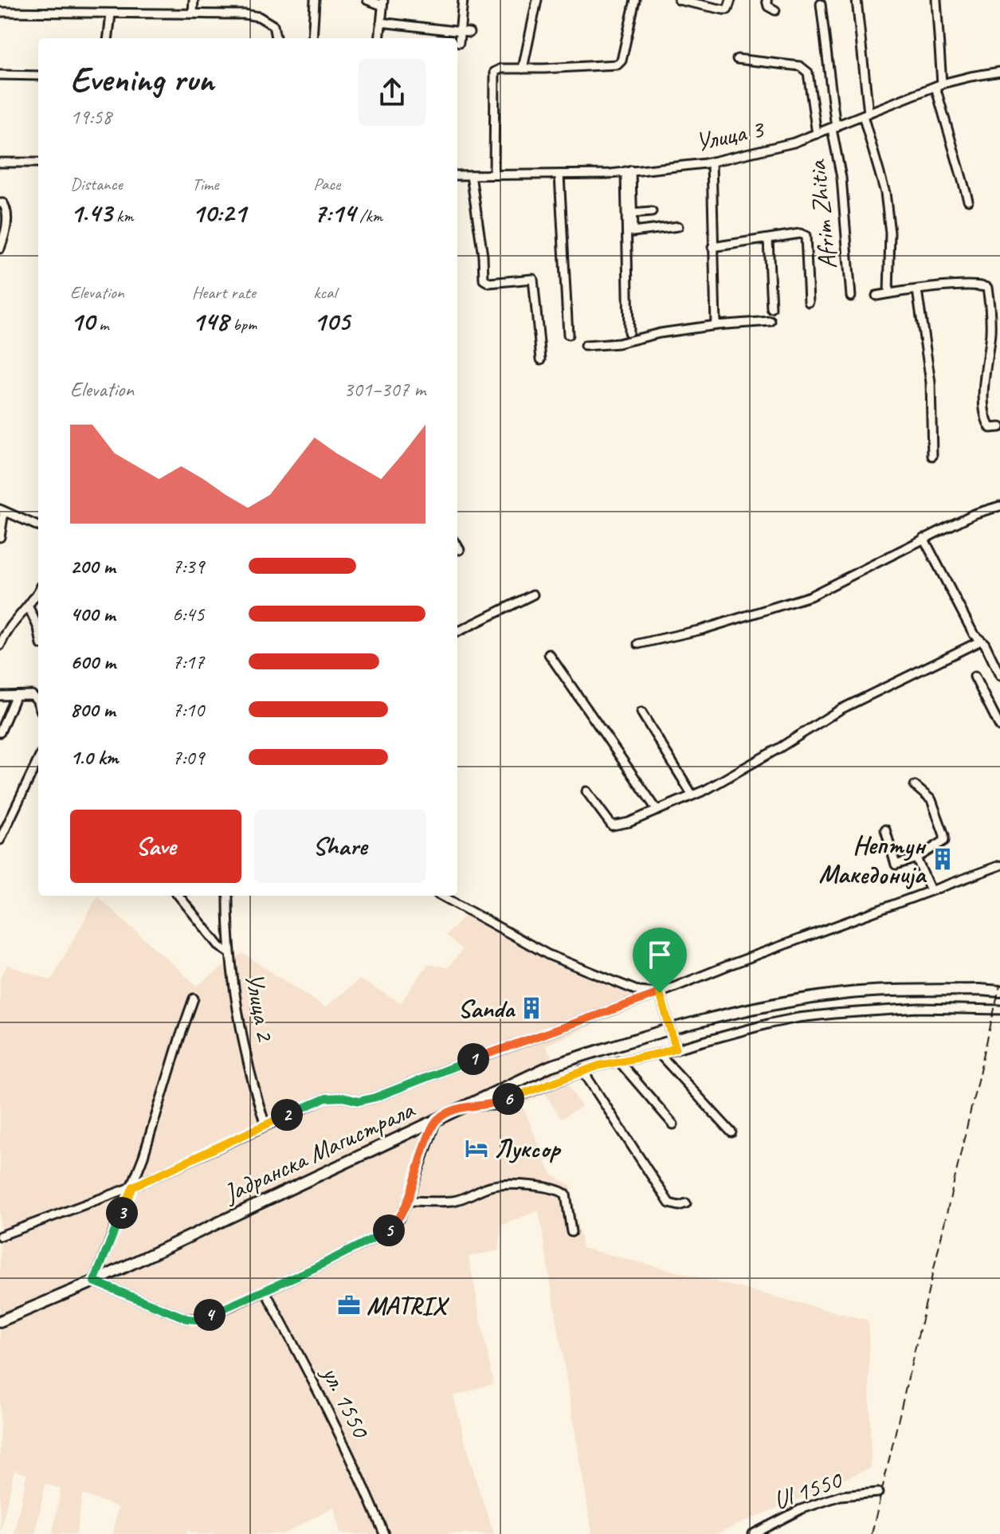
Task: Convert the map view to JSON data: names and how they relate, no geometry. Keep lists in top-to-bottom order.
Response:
{
  "streets": {
    "street": [
      "Улица 3",
      "Afrim Zhitia",
      "Улица 2",
      "Јадранска Магистрала",
      "ул. 1550",
      "Ul 1550"
    ]
  },
  "crossings": [
    ["Улица 3", "Afrim Zhitia"]
  ],
  "places": {
    "building": ["Нептун Македонија", "Sanda"],
    "hotel": ["Луксор"],
    "office": ["MATRIX"]
  },
  "page": {
    "heading": ["Evening run", "19:58"],
    "stats": [
      ["Distance", "1.43 km"],
      ["Time", "10:21"],
      ["Pace", "7:14 /km"],
      ["Elevation", "10 m"],
      ["Heart rate", "148 bpm"],
      ["kcal", "105"]
    ],
    "chart": ["Elevation", "301–307 m"],
    "list": [
      {
        "name": "200 m",
        "note": "7:39"
      },
      {
        "name": "400 m",
        "note": "6:45"
      },
      {
        "name": "600 m",
        "note": "7:17"
      },
      {
        "name": "800 m",
        "note": "7:10"
      },
      {
        "name": "1.0 km",
        "note": "7:09"
      }
    ],
    "buttons": ["Save", "Share"],
    "pins": [
      "1",
      "6",
      "2",
      "3",
      "5",
      "4"
    ]
  }
}
